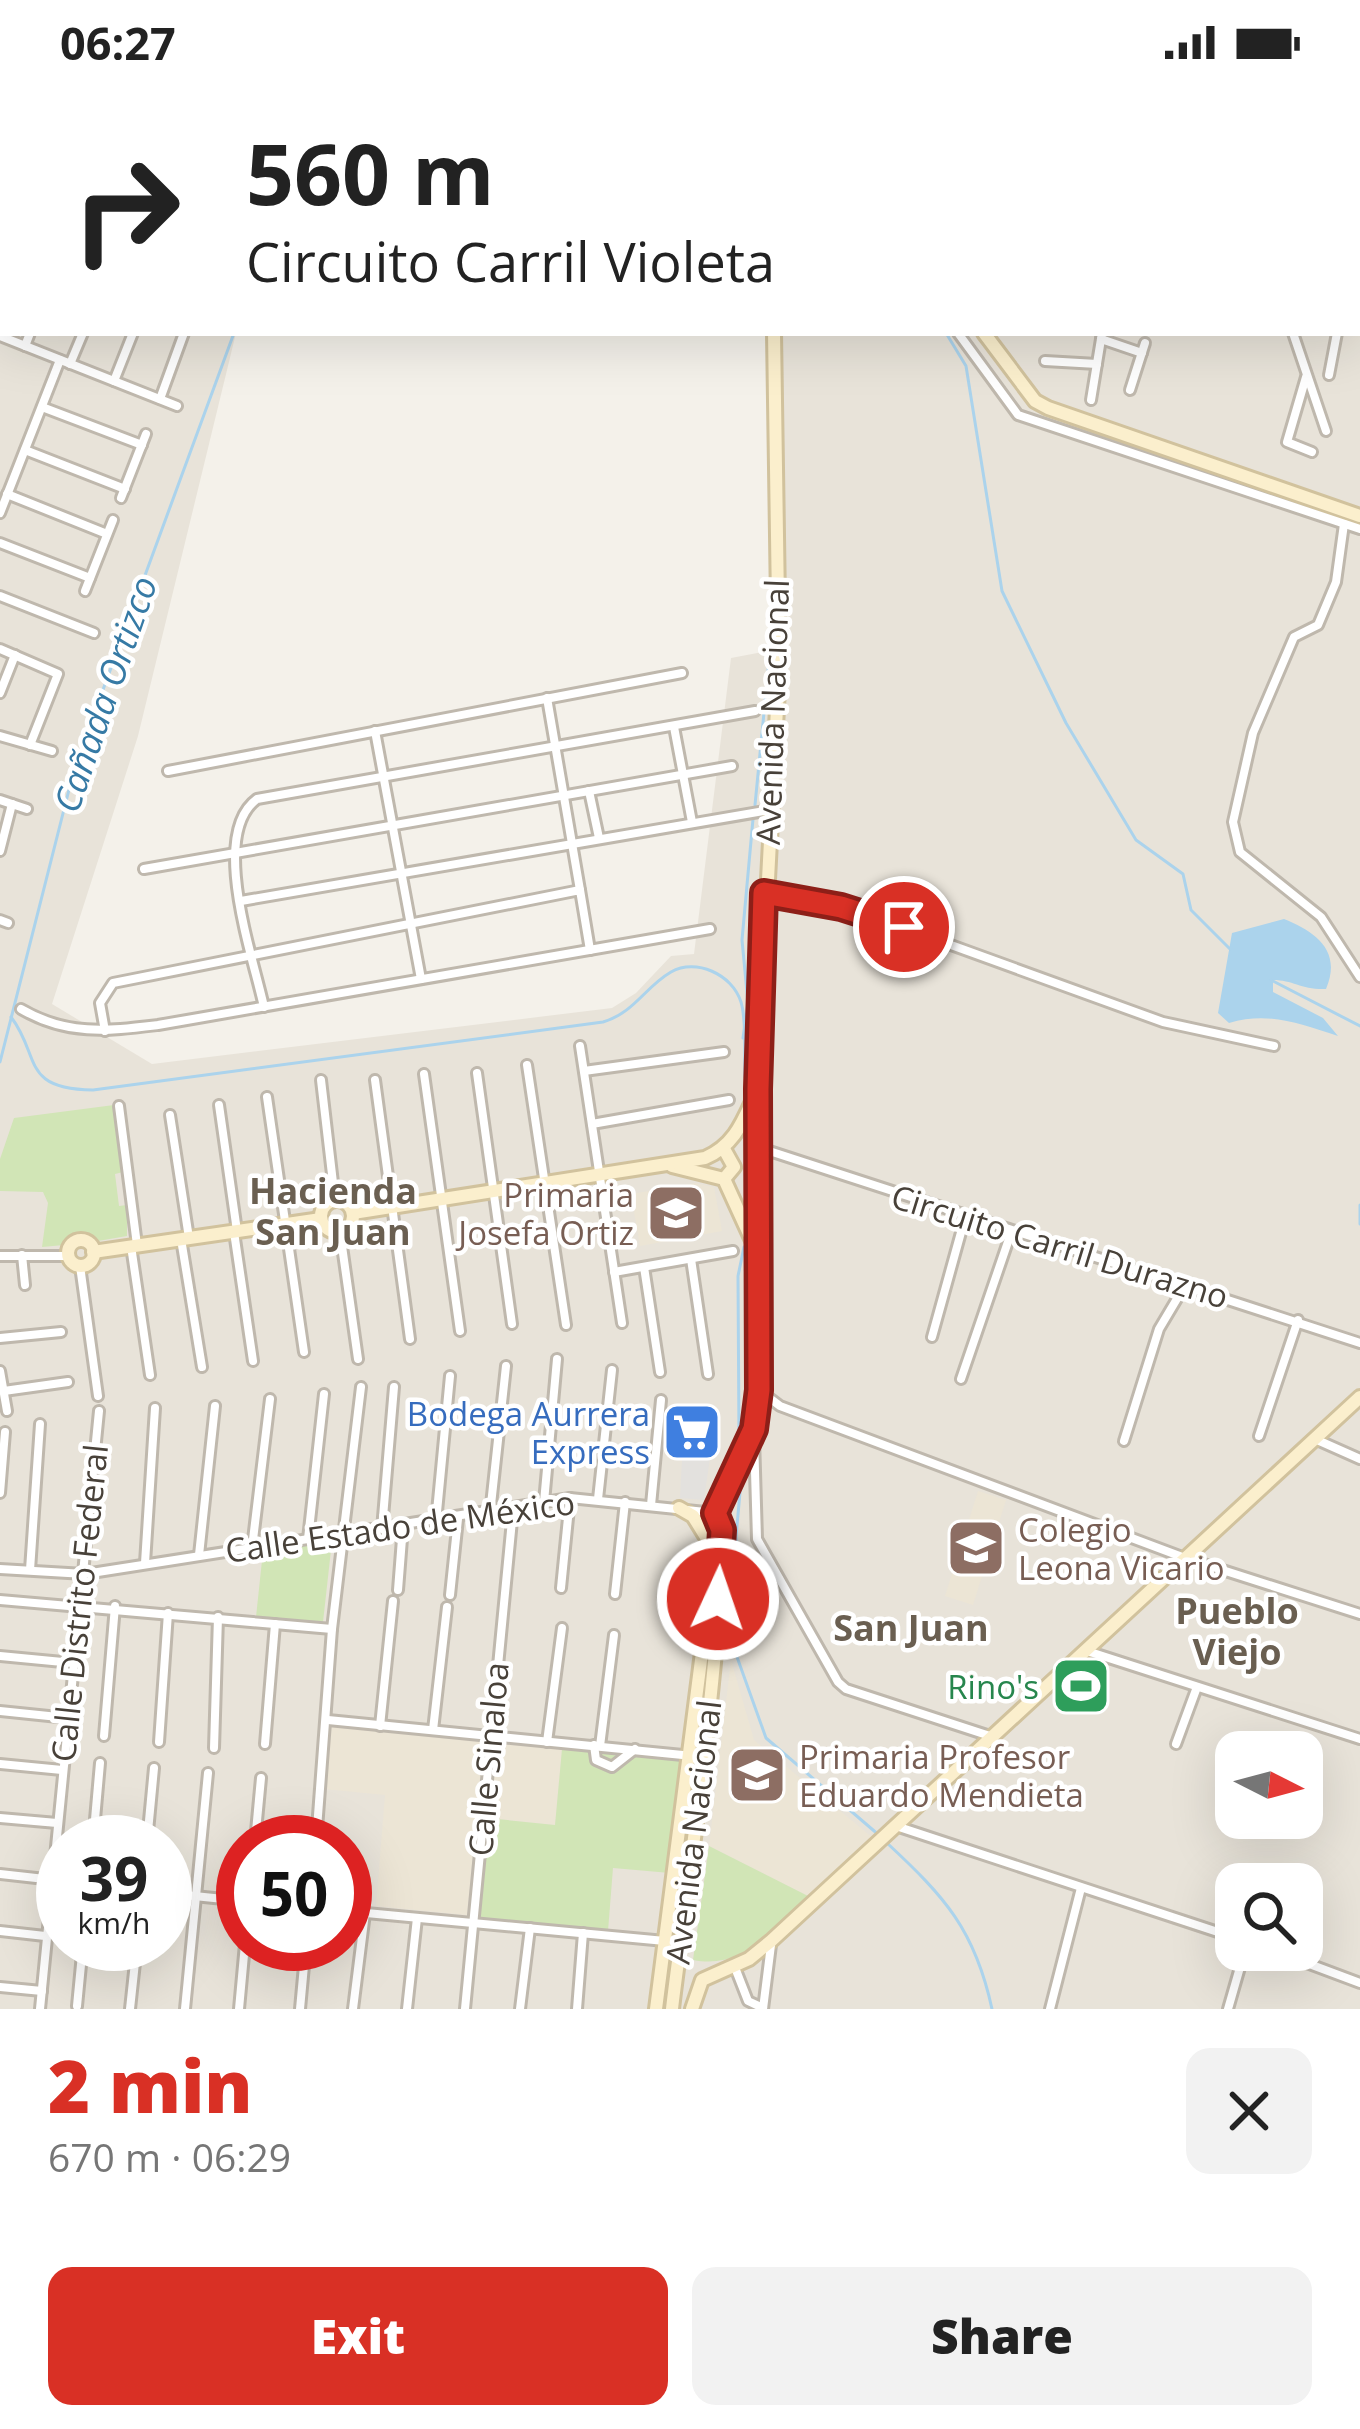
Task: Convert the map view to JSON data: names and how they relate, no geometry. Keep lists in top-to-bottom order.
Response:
{
  "streets": {
    "main road": ["Avenida Nacional"],
    "street": [
      "Circuito Carril Durazno",
      "Calle Estado de México",
      "Calle Distrito Federal",
      "Calle Sinaloa"
    ]
  },
  "crossings": [
    ["Avenida Nacional", "Circuito Carril Durazno"],
    ["Avenida Nacional", "Calle Estado de México"],
    ["Calle Estado de México", "Calle Distrito Federal"],
    ["Calle Estado de México", "Calle Sinaloa"]
  ],
  "districts": ["Hacienda San Juan", "Pueblo Viejo", "San Juan"],
  "water": ["Cañada Ortizco"],
  "places": {
    "school or university": ["Primaria Josefa Ortiz", "Colegio Leona Vicario", "Primaria Profesor Eduardo Mendieta"],
    "supermarket": ["Bodega Aurrera Express"],
    "sports": ["Rino's"]
  },
  "north": "right",
  "page": {
    "status": "06:27",
    "turn": ["560 m", "Circuito Carril Violeta"],
    "speed": "39 km/h",
    "limit": "50",
    "heading": ["2 min", "670 m · 06:29"],
    "buttons": ["Exit", "Share"]
  }
}
